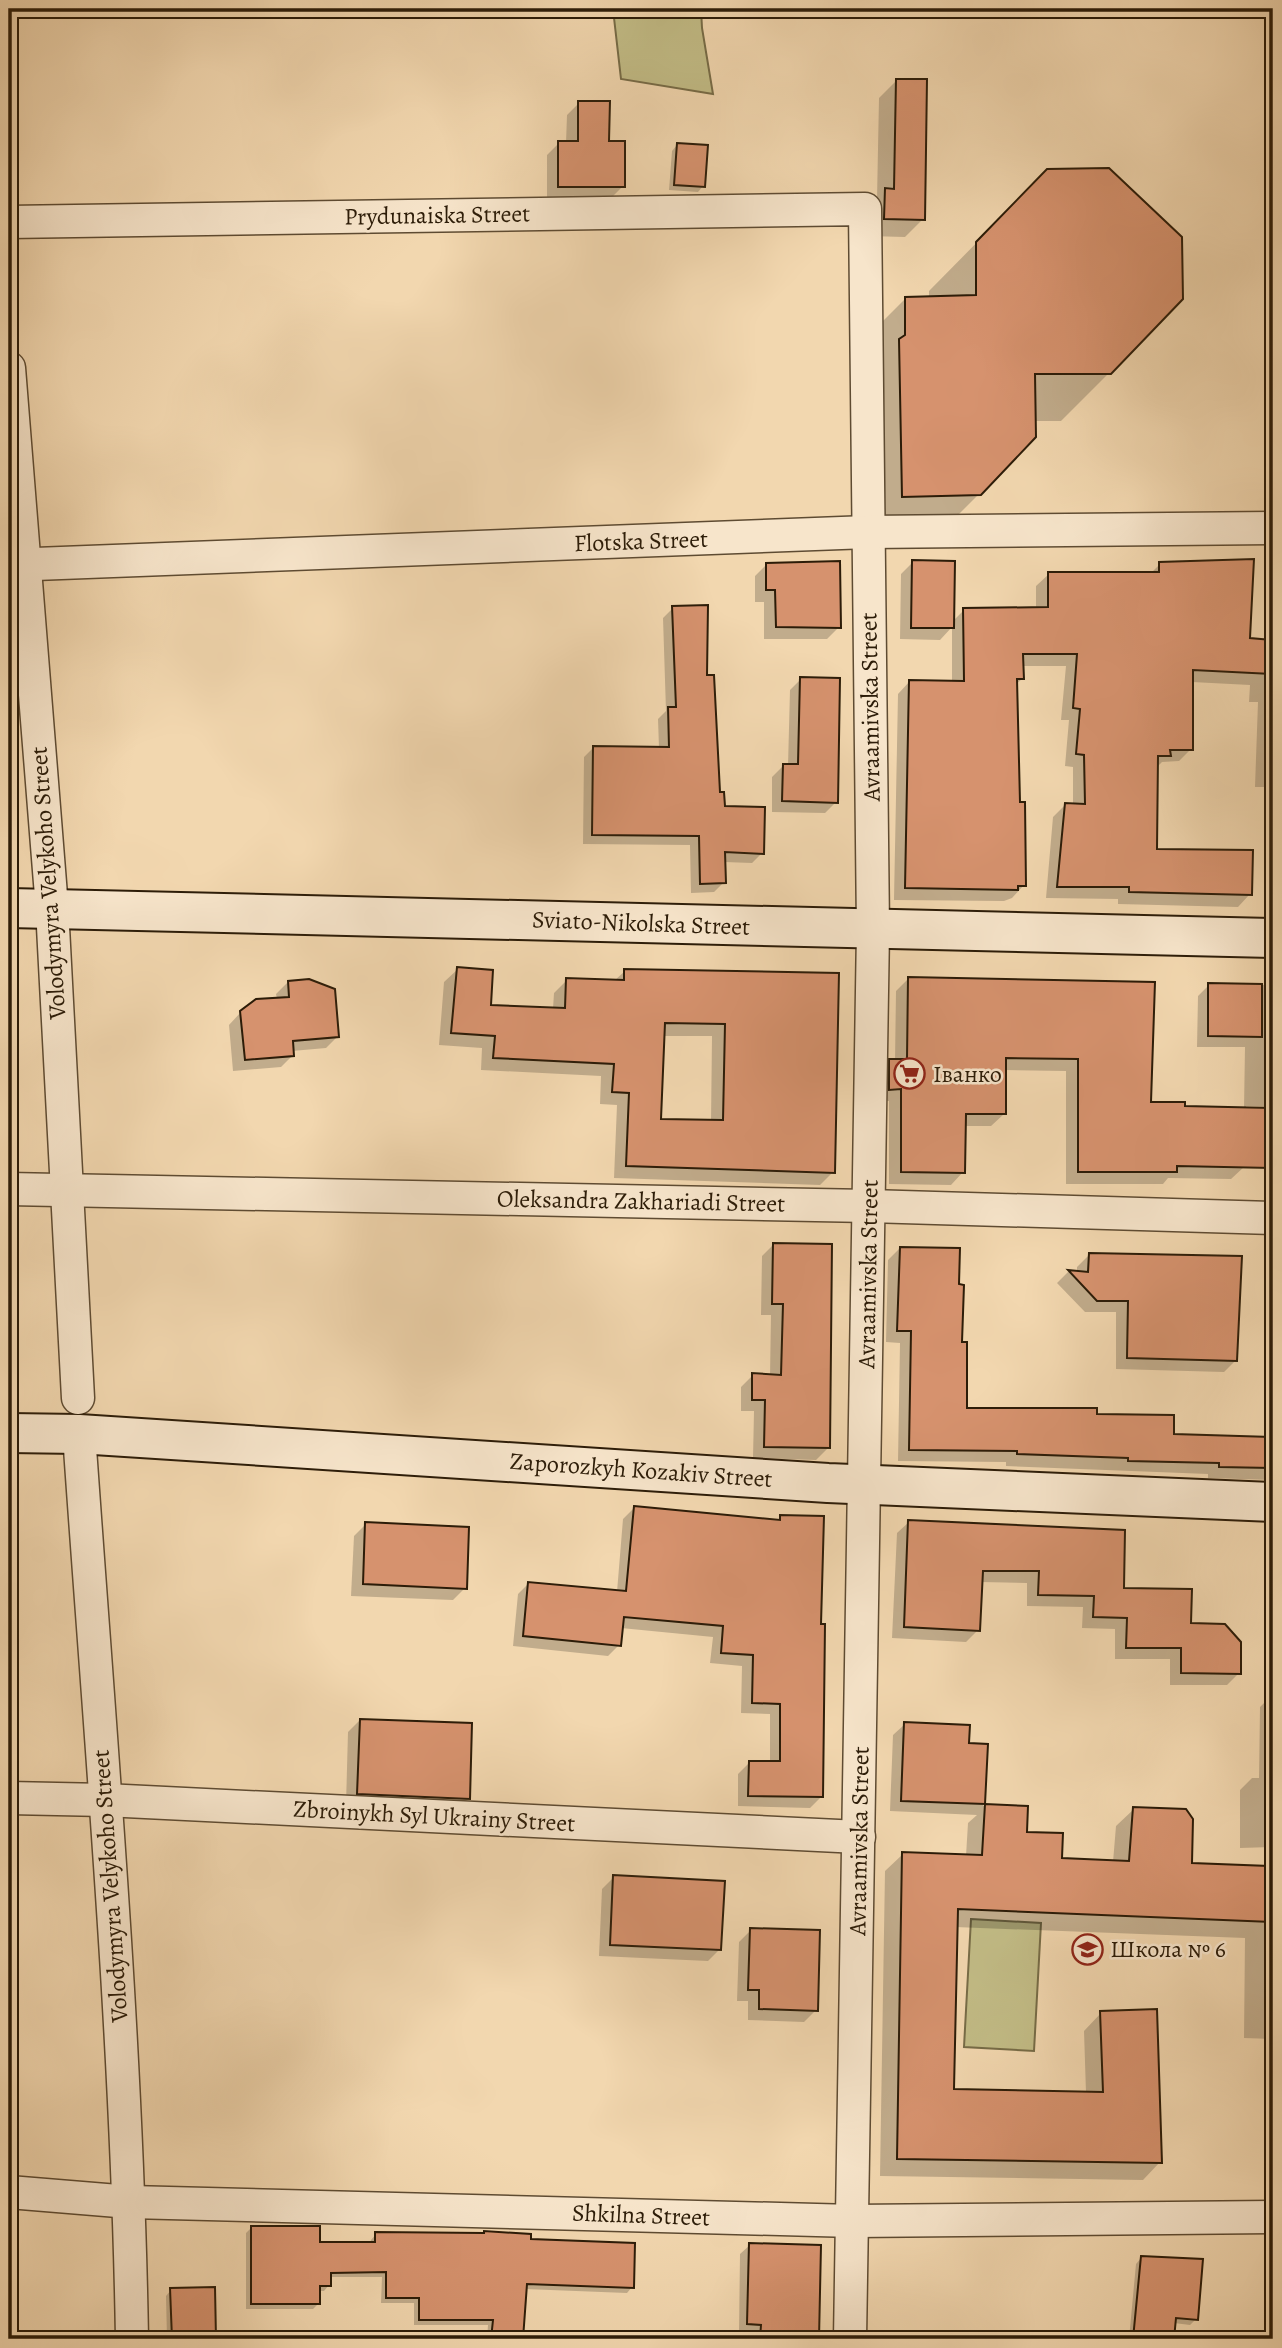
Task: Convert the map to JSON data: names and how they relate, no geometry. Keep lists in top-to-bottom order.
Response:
{
  "streets": {
    "main road": ["Sviato-Nikolska Street", "Zaporozkyh Kozakiv Street"],
    "street": [
      "Prydunaiska Street",
      "Flotska Street",
      "Avraamivska Street",
      "Volodymyra Velykoho Street",
      "Oleksandra Zakhariadi Street",
      "Zbroinykh Syl Ukrainy Street",
      "Shkilna Street"
    ]
  },
  "crossings": [
    ["Prydunaiska Street", "Avraamivska Street"],
    ["Flotska Street", "Avraamivska Street"],
    ["Flotska Street", "Volodymyra Velykoho Street"],
    ["Avraamivska Street", "Sviato-Nikolska Street"],
    ["Avraamivska Street", "Oleksandra Zakhariadi Street"],
    ["Avraamivska Street", "Zaporozkyh Kozakiv Street"],
    ["Avraamivska Street", "Zbroinykh Syl Ukrainy Street"],
    ["Avraamivska Street", "Shkilna Street"],
    ["Volodymyra Velykoho Street", "Sviato-Nikolska Street"],
    ["Volodymyra Velykoho Street", "Oleksandra Zakhariadi Street"],
    ["Volodymyra Velykoho Street", "Zaporozkyh Kozakiv Street"],
    ["Volodymyra Velykoho Street", "Zbroinykh Syl Ukrainy Street"],
    ["Volodymyra Velykoho Street", "Shkilna Street"]
  ],
  "places": {
    "supermarket": ["Іванко"],
    "school or university": ["Школа № 6"]
  }
}
